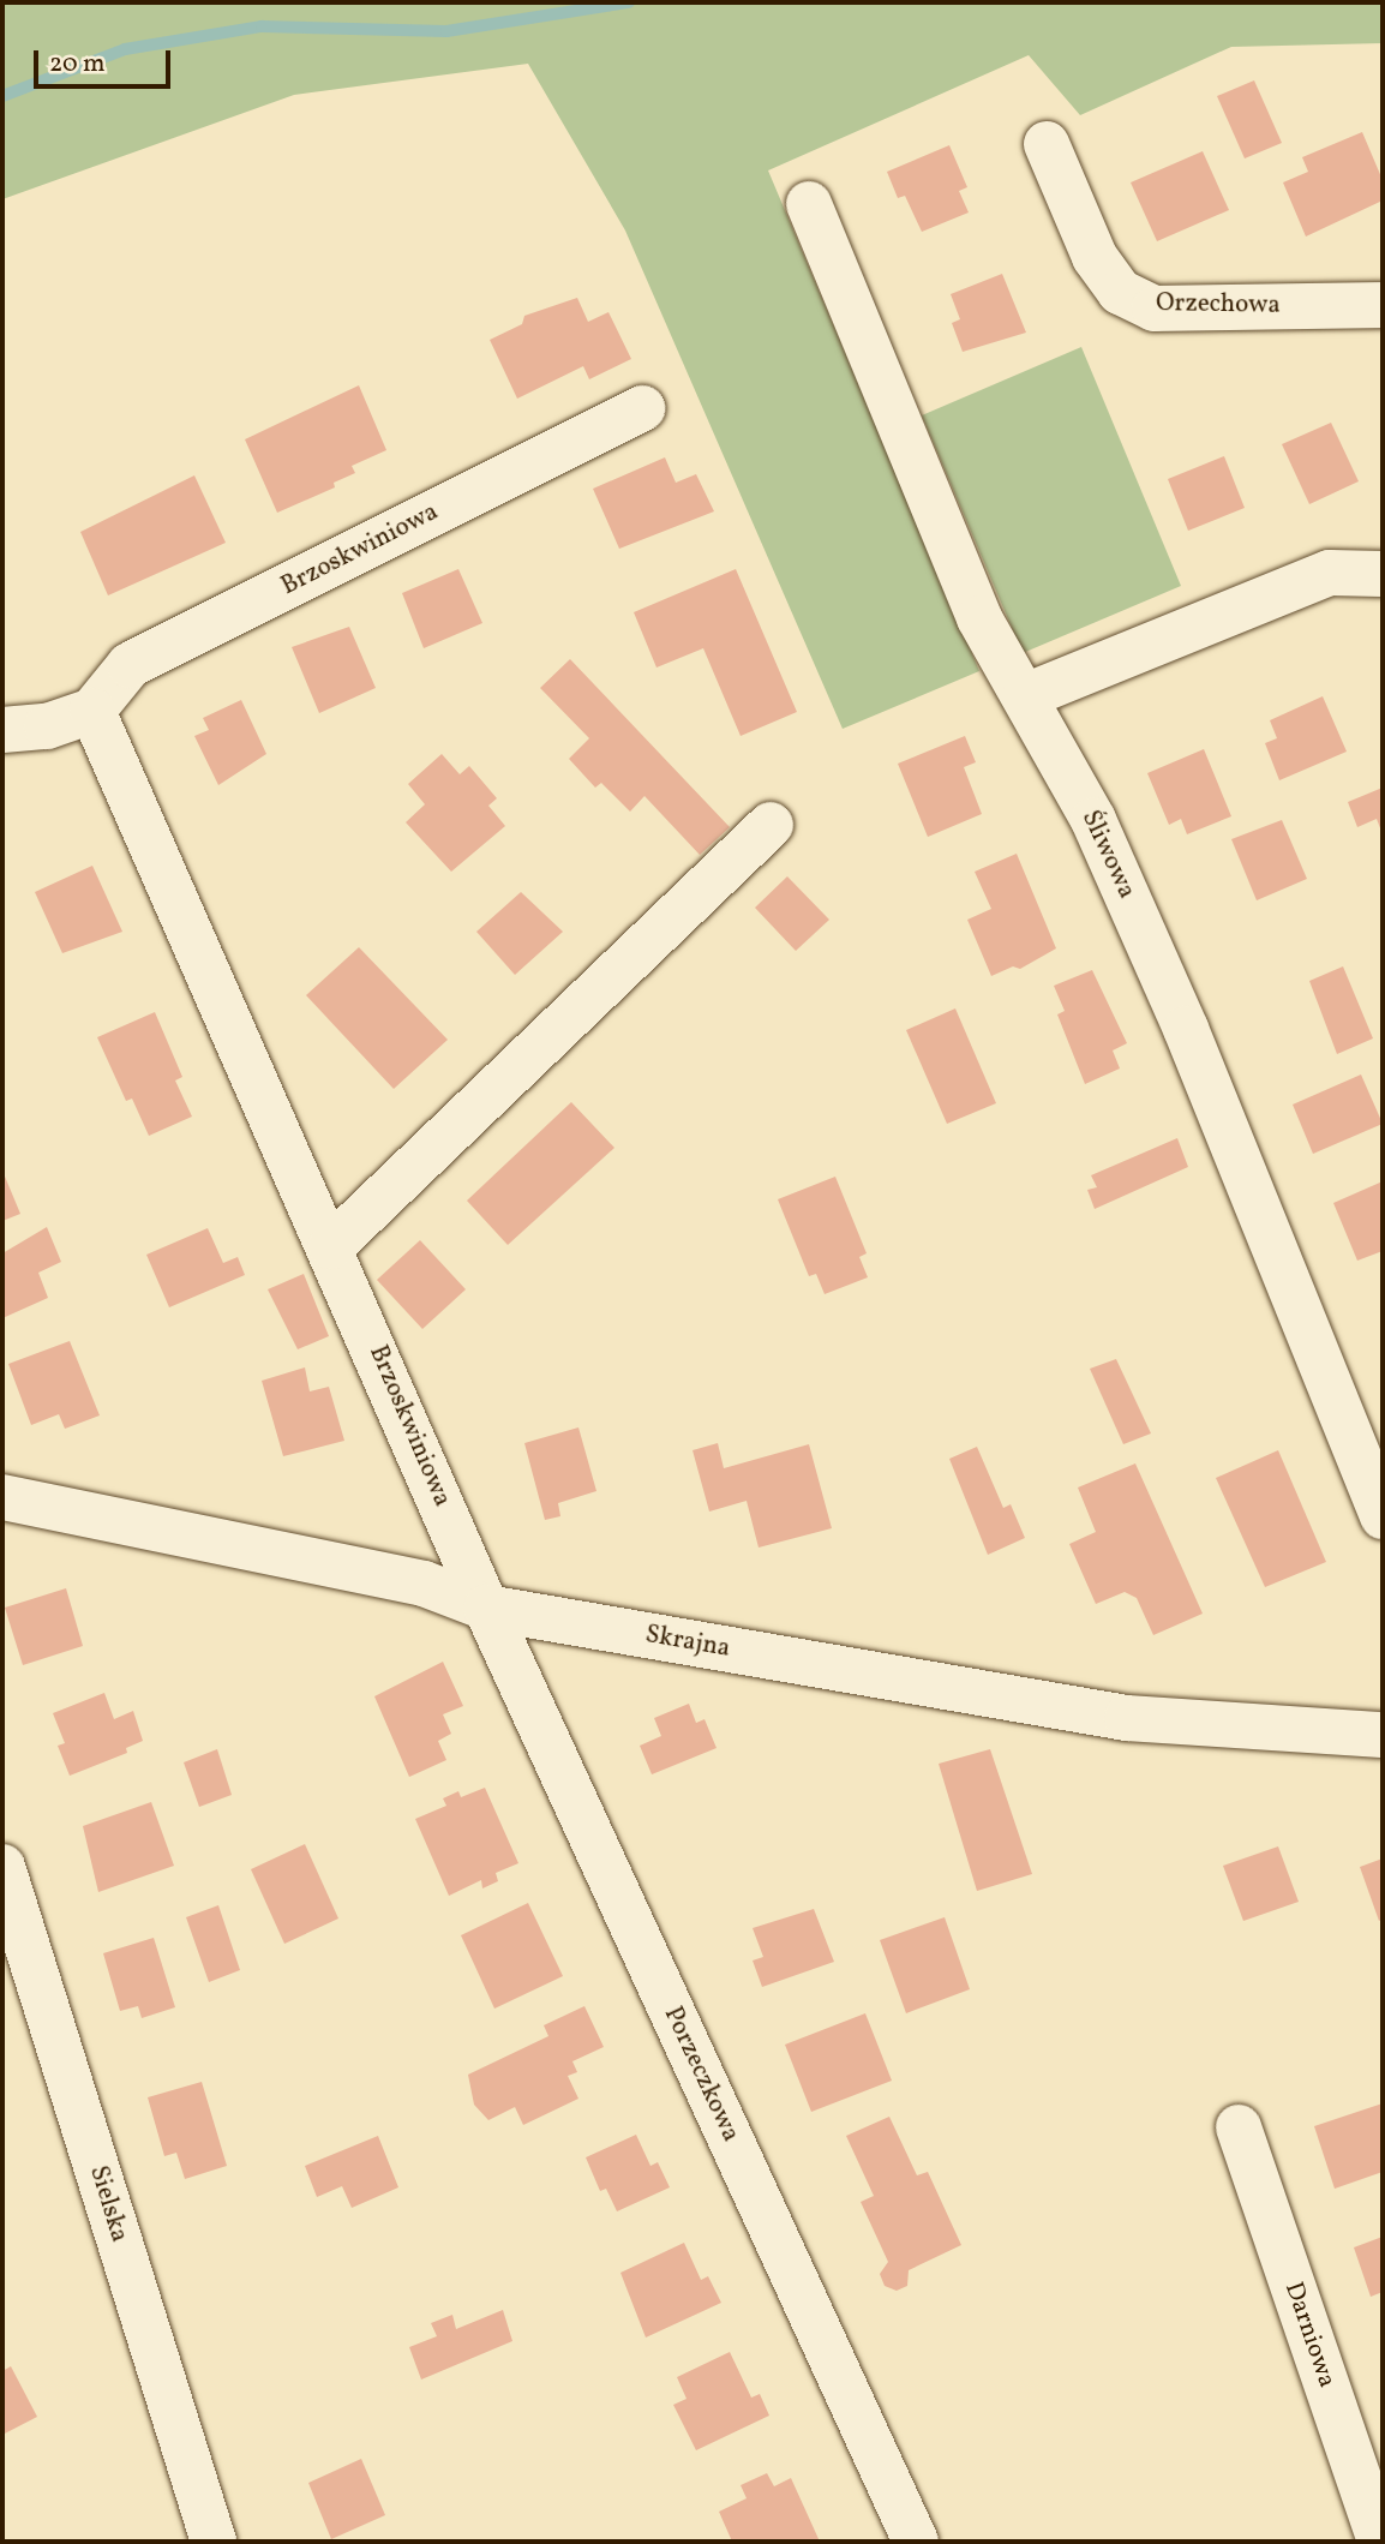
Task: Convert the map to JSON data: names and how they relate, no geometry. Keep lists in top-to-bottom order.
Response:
{
  "streets": {
    "street": [
      "Orzechowa",
      "Brzoskwiniowa",
      "Śliwowa",
      "Skrajna",
      "Porzeczkowa",
      "Sielska",
      "Darniowa"
    ]
  },
  "crossings": [
    ["Brzoskwiniowa", "Skrajna"],
    ["Brzoskwiniowa", "Porzeczkowa"],
    ["Skrajna", "Porzeczkowa"]
  ],
  "scale_bar": "20 m"
}
